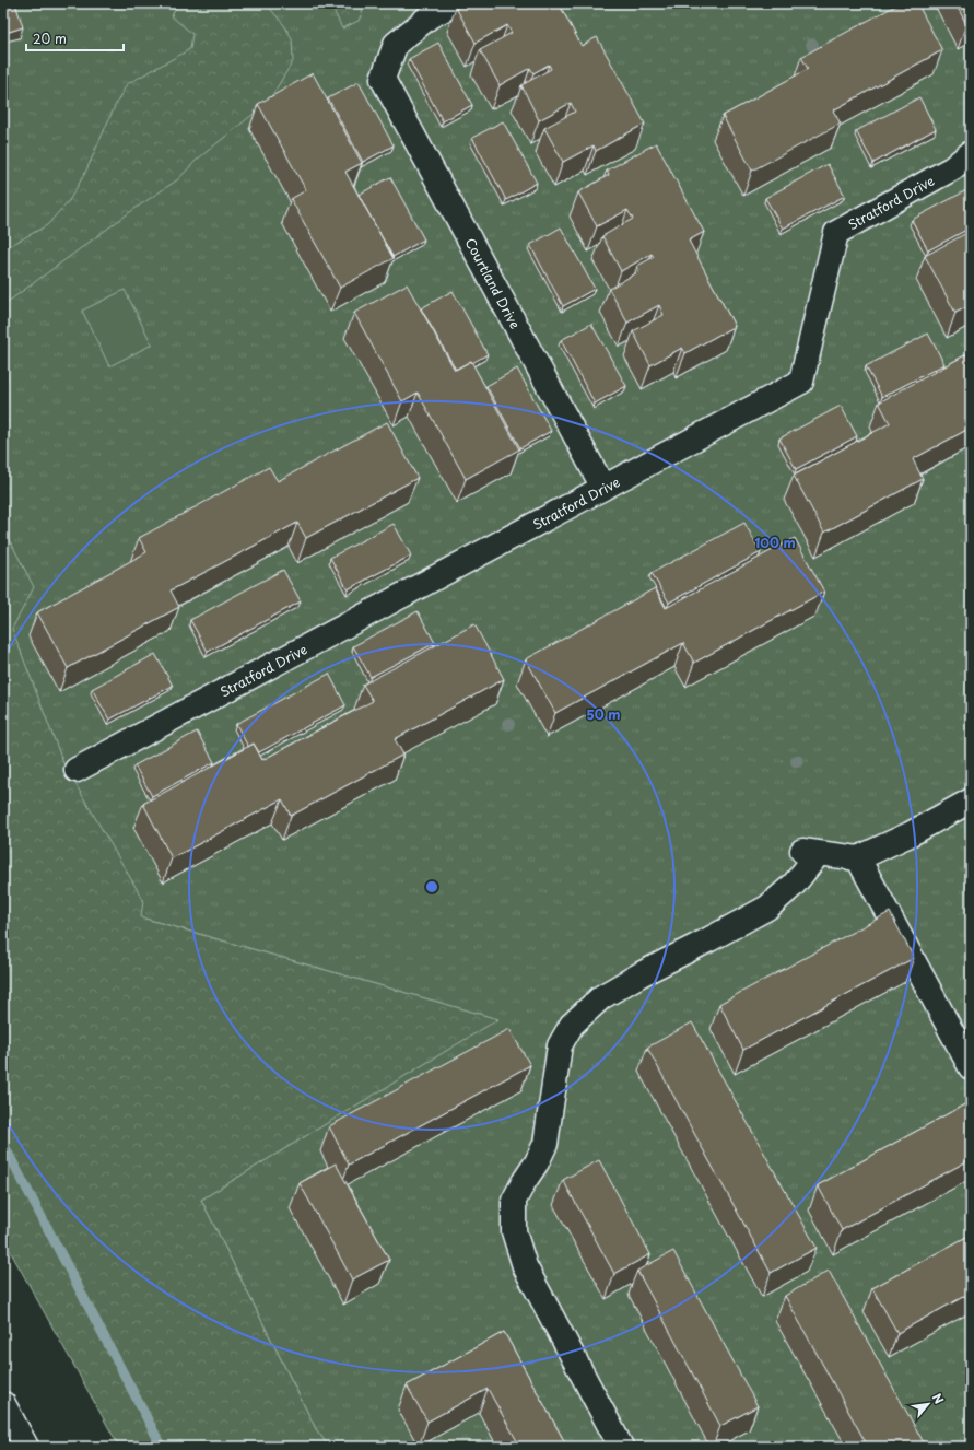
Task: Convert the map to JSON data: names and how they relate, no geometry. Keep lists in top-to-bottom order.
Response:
{
  "streets": {
    "street": ["Stratford Drive", "Courtland Drive"]
  },
  "crossings": [
    ["Stratford Drive", "Courtland Drive"]
  ],
  "scale_bar": "20 m",
  "north": "top right",
  "rings": ["100 m", "50 m"]
}
